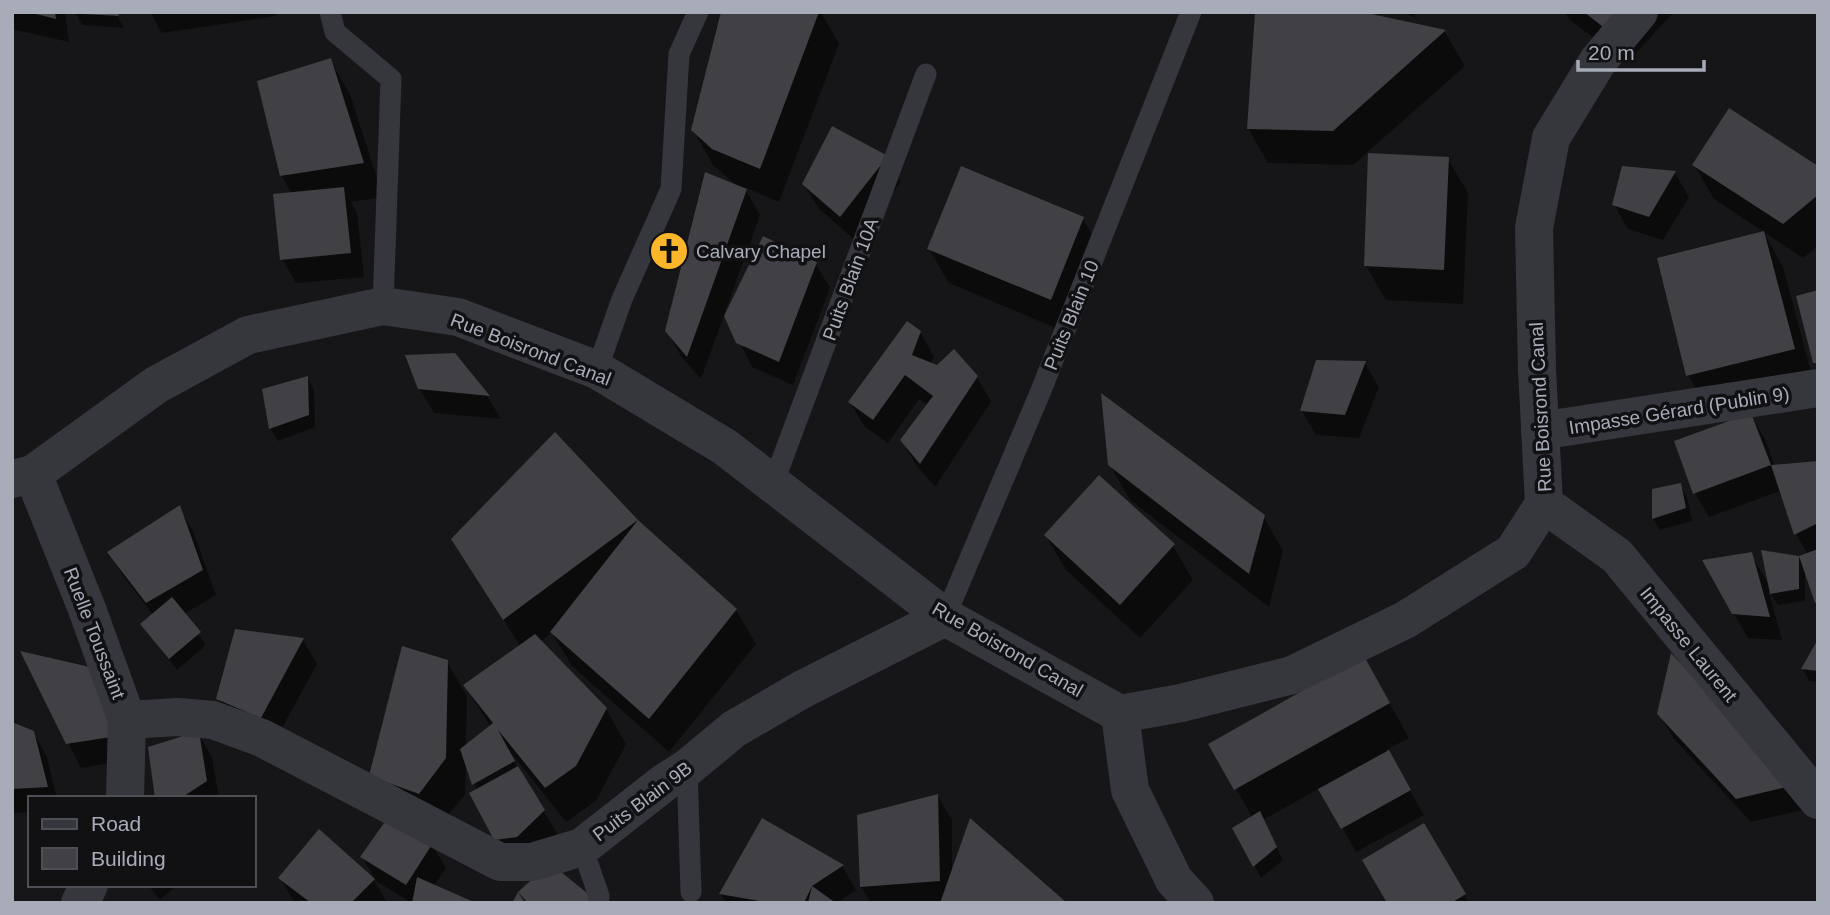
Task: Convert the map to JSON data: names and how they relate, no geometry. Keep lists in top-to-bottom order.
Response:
{
  "streets": {
    "street": [
      "Rue Boisrond Canal",
      "Impasse Gérard (Publin 9)",
      "Ruelle Toussaint",
      "Impasse Laurent",
      "Puits Blain 9B"
    ],
    "lane": ["Puits Blain 10A", "Puits Blain 10"]
  },
  "crossings": [
    ["Puits Blain 10A", "Rue Boisrond Canal"],
    ["Puits Blain 10", "Rue Boisrond Canal"],
    ["Puits Blain 10", "Puits Blain 9B"],
    ["Rue Boisrond Canal", "Impasse Gérard (Publin 9)"],
    ["Rue Boisrond Canal", "Ruelle Toussaint"],
    ["Rue Boisrond Canal", "Impasse Laurent"],
    ["Rue Boisrond Canal", "Puits Blain 9B"],
    ["Ruelle Toussaint", "Puits Blain 9B"]
  ],
  "places": {
    "church": ["Calvary Chapel"]
  },
  "legend": ["Road", "Building"],
  "scale_bar": "20 m"
}
